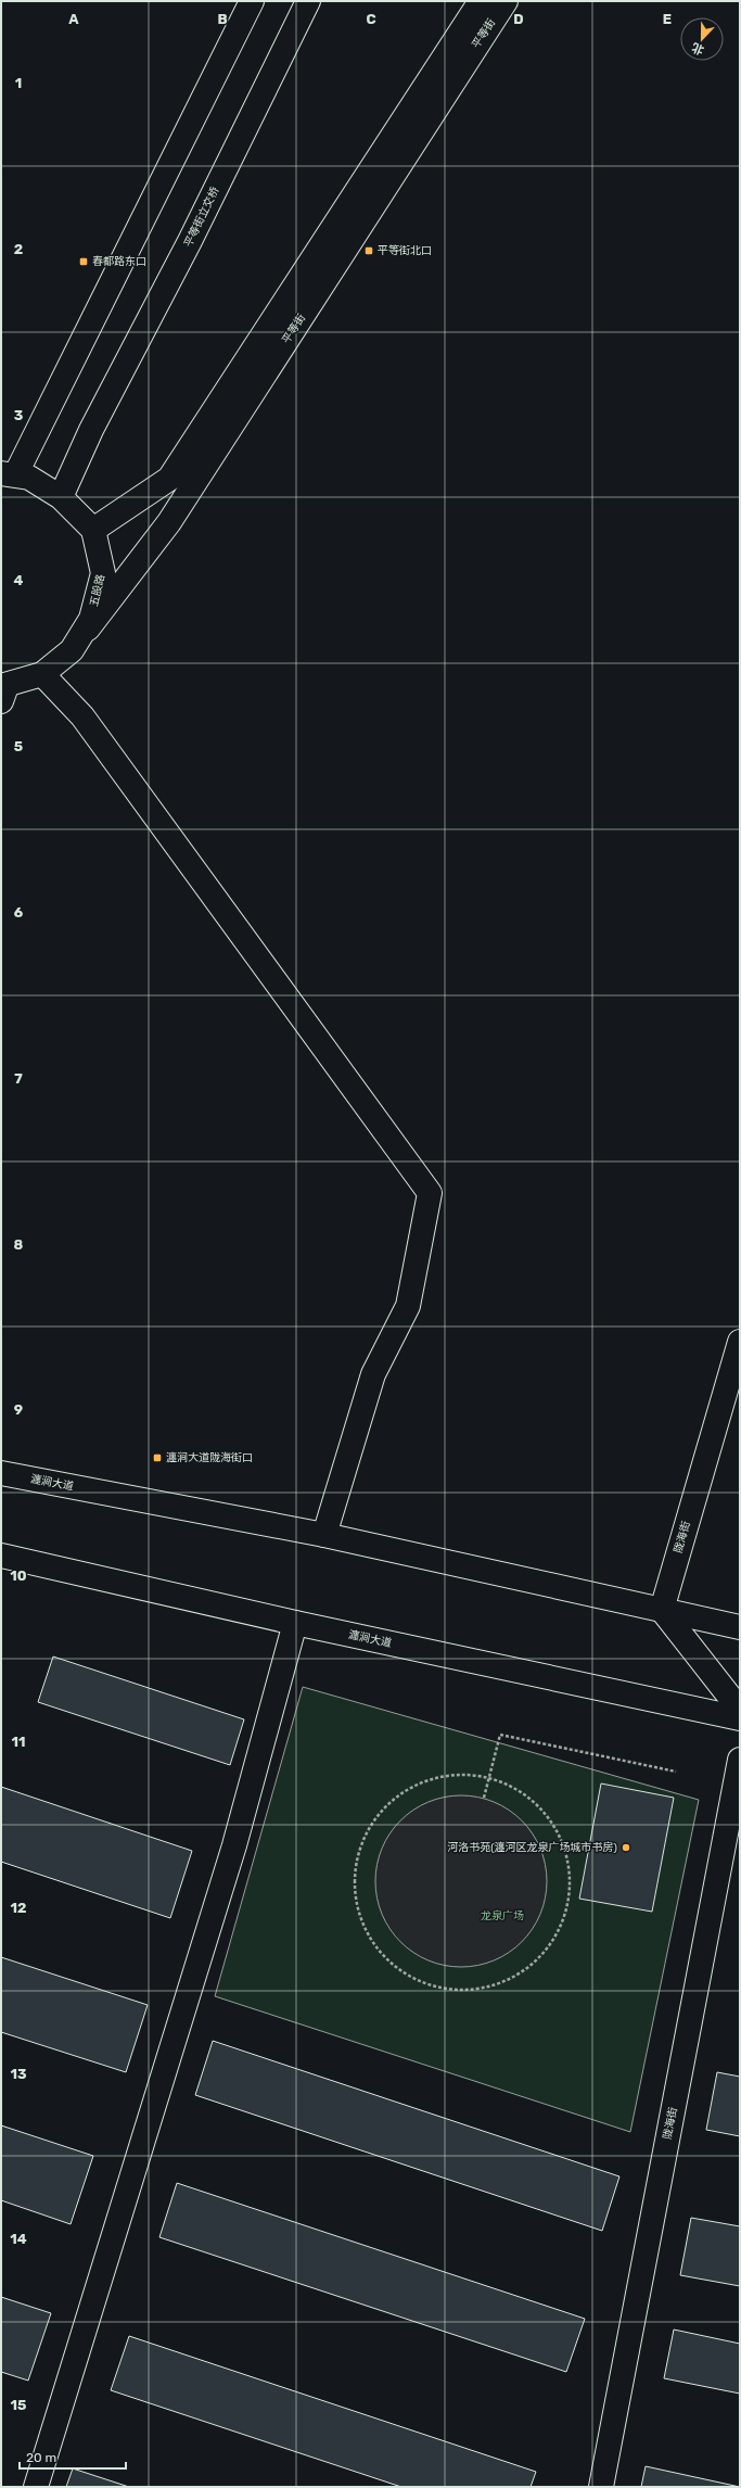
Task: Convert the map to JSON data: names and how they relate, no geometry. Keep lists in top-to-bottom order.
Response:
{
  "streets": {
    "street": [
      "平等街",
      "平等街立交桥",
      "五股路",
      "瀍涧大道",
      "陇海街"
    ]
  },
  "crossings": [
    ["平等街", "五股路"],
    ["瀍涧大道", "陇海街"]
  ],
  "parks": ["龙泉广场"],
  "places": {
    "transit": ["平等街北口", "春都路东口", "瀍涧大道陇海街口"],
    "other": ["河洛书苑(瀍河区龙泉广场城市书房)"]
  },
  "scale_bar": "20 m",
  "north": "bottom",
  "grid": {
    "columns": [
      "A",
      "B",
      "C",
      "D",
      "E"
    ],
    "rows": [
      "1",
      "2",
      "3",
      "4",
      "5",
      "6",
      "7",
      "8",
      "9",
      "10",
      "11",
      "12",
      "13",
      "14",
      "15"
    ]
  }
}
